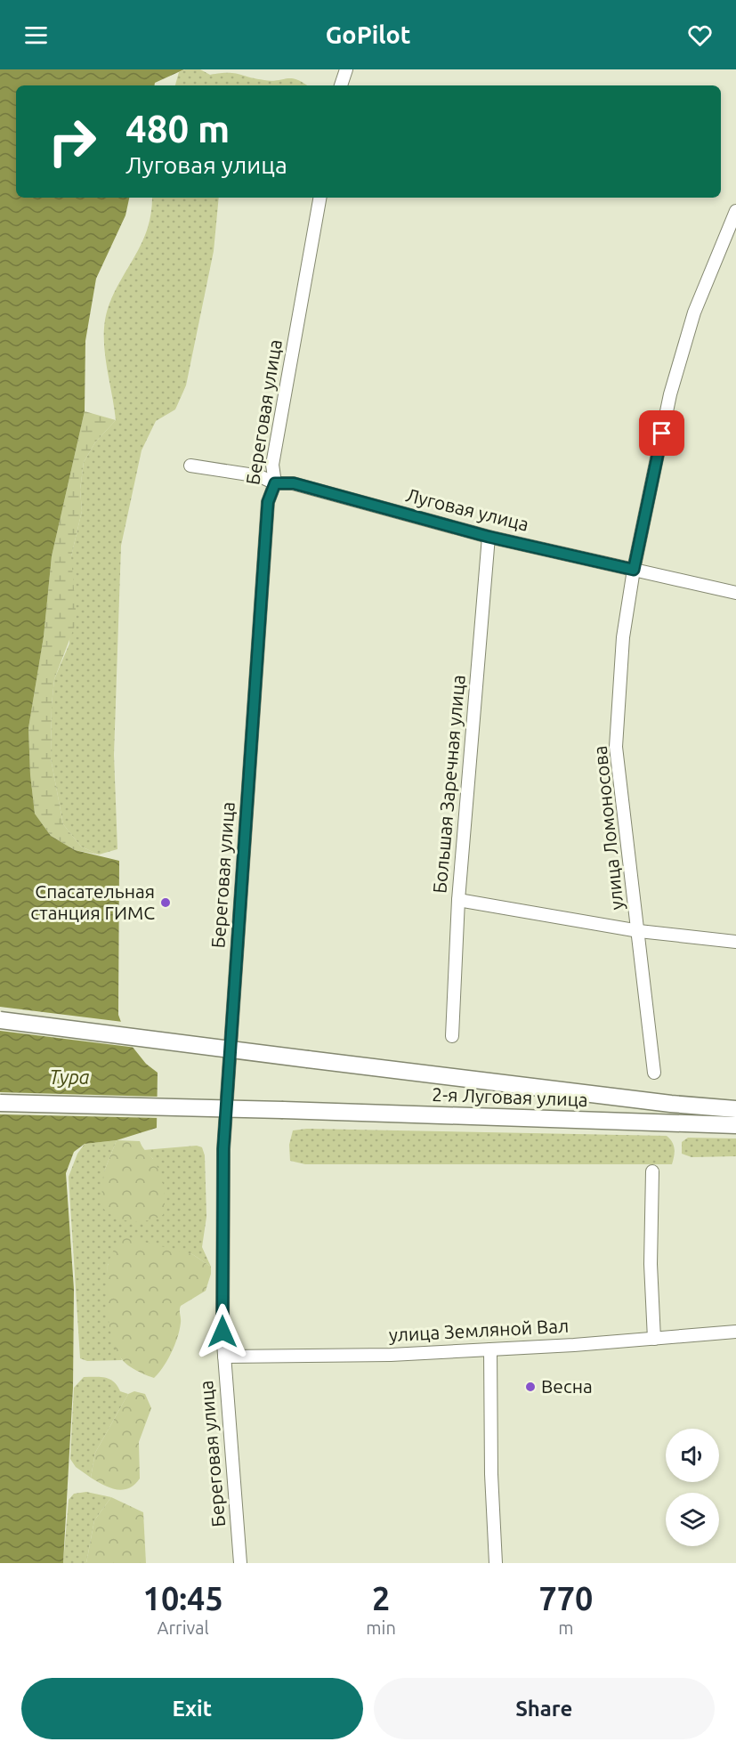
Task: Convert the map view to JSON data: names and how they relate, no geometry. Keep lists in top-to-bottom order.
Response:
{
  "streets": {
    "main road": ["2-я Луговая улица"],
    "street": [
      "Береговая улица",
      "Луговая улица",
      "Большая Заречная улица",
      "улица Ломоносова",
      "улица Земляной Вал"
    ]
  },
  "crossings": [
    ["Береговая улица", "Луговая улица"],
    ["Береговая улица", "улица Земляной Вал"],
    ["Луговая улица", "Большая Заречная улица"],
    ["Луговая улица", "улица Ломоносова"]
  ],
  "water": ["Тура"],
  "places": ["Спасательная станция ГИМС", "Весна"],
  "page": {
    "header": "GoPilot",
    "turn": ["480 m", "Луговая улица"],
    "eta": [
      "10:45",
      "Arrival",
      "2",
      "min",
      "770",
      "m"
    ],
    "buttons": ["Exit", "Share"]
  }
}
